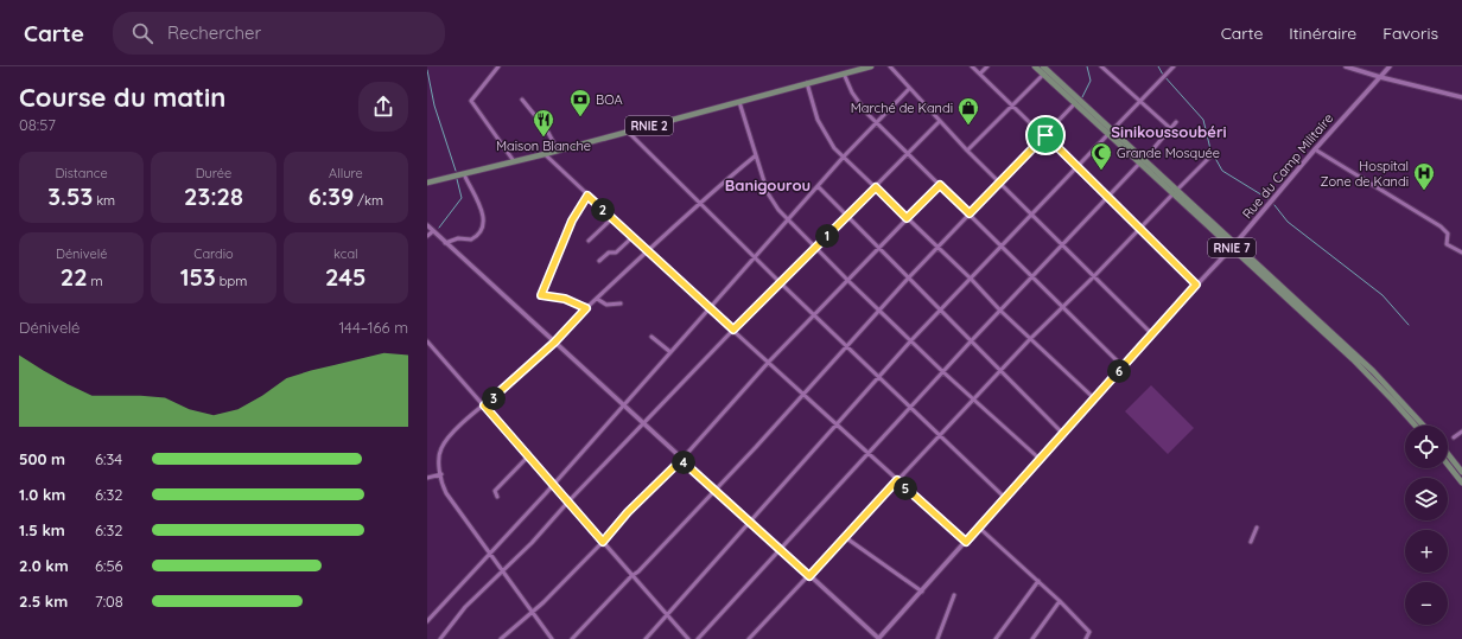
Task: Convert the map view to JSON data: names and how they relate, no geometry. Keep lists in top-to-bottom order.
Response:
{
  "streets": {
    "main road": ["RNIE 2", "RNIE 7"],
    "street": ["Rue du Camp Militaire"]
  },
  "crossings": [
    ["Rue du Camp Militaire", "RNIE 7"]
  ],
  "districts": ["Sinikoussoubéri", "Banigourou"],
  "places": {
    "bank": ["BOA"],
    "shop": ["Marché de Kandi"],
    "restaurant": ["Maison Blanche"],
    "mosque": ["Grande Mosquée"],
    "hospital": ["Hospital Zone de Kandi"]
  },
  "page": {
    "header": "Carte",
    "search": "Rechercher",
    "nav": ["Carte", "Itinéraire", "Favoris"],
    "heading": ["Course du matin", "08:57"],
    "stats": [
      ["Distance", "3.53 km"],
      ["Durée", "23:28"],
      ["Allure", "6:39 /km"],
      ["Dénivelé", "22 m"],
      ["Cardio", "153 bpm"],
      ["kcal", "245"]
    ],
    "pins": [
      "2",
      "1",
      "6",
      "3",
      "4",
      "5"
    ],
    "chart": ["Dénivelé", "144–166 m"],
    "map_buttons": ["+", "−"],
    "list": [
      {
        "name": "500 m",
        "note": "6:34"
      },
      {
        "name": "1.0 km",
        "note": "6:32"
      },
      {
        "name": "1.5 km",
        "note": "6:32"
      },
      {
        "name": "2.0 km",
        "note": "6:56"
      },
      {
        "name": "2.5 km",
        "note": "7:08"
      }
    ]
  }
}
